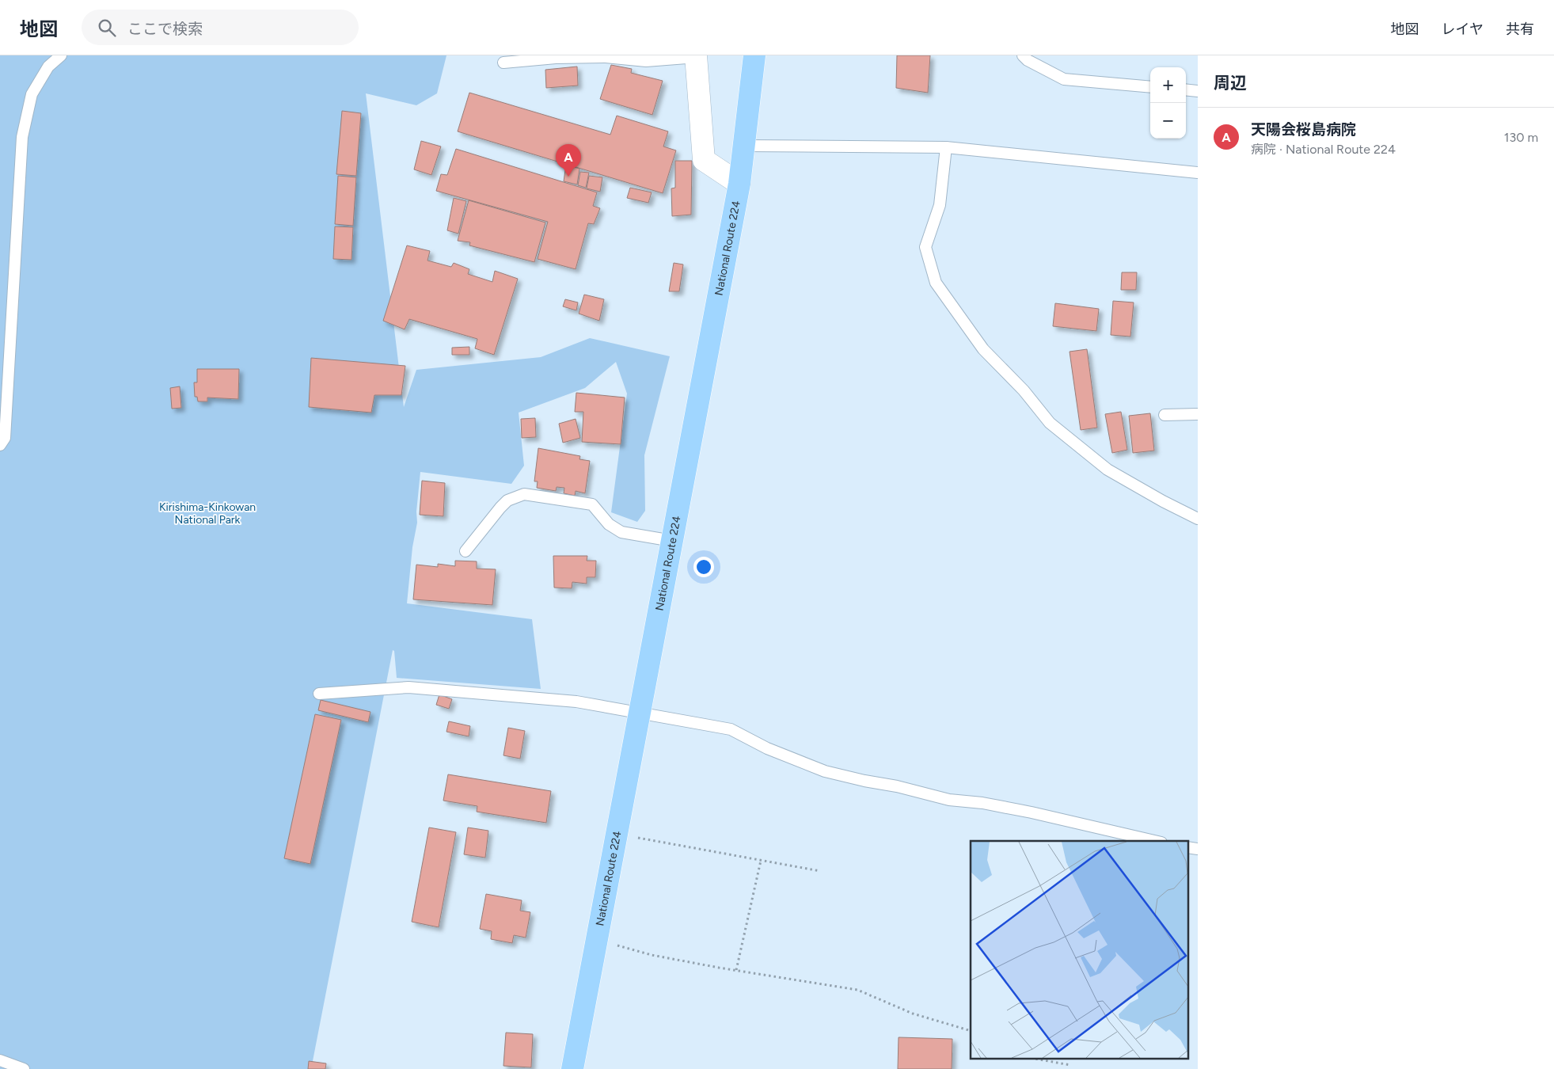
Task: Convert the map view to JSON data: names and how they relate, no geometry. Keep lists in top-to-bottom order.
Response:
{
  "streets": {
    "highway": ["National Route 224"]
  },
  "parks": ["Kirishima-Kinkowan National Park"],
  "page": {
    "header": "地図",
    "search": "ここで検索",
    "nav": ["地図", "レイヤ", "共有"],
    "heading": "周辺",
    "map_buttons": ["+", "−"],
    "list": [
      {
        "mark": "A",
        "name": "天陽会桜島病院",
        "note": "病院 · National Route 224",
        "value": "130 m"
      }
    ],
    "pins": "A"
  }
}
